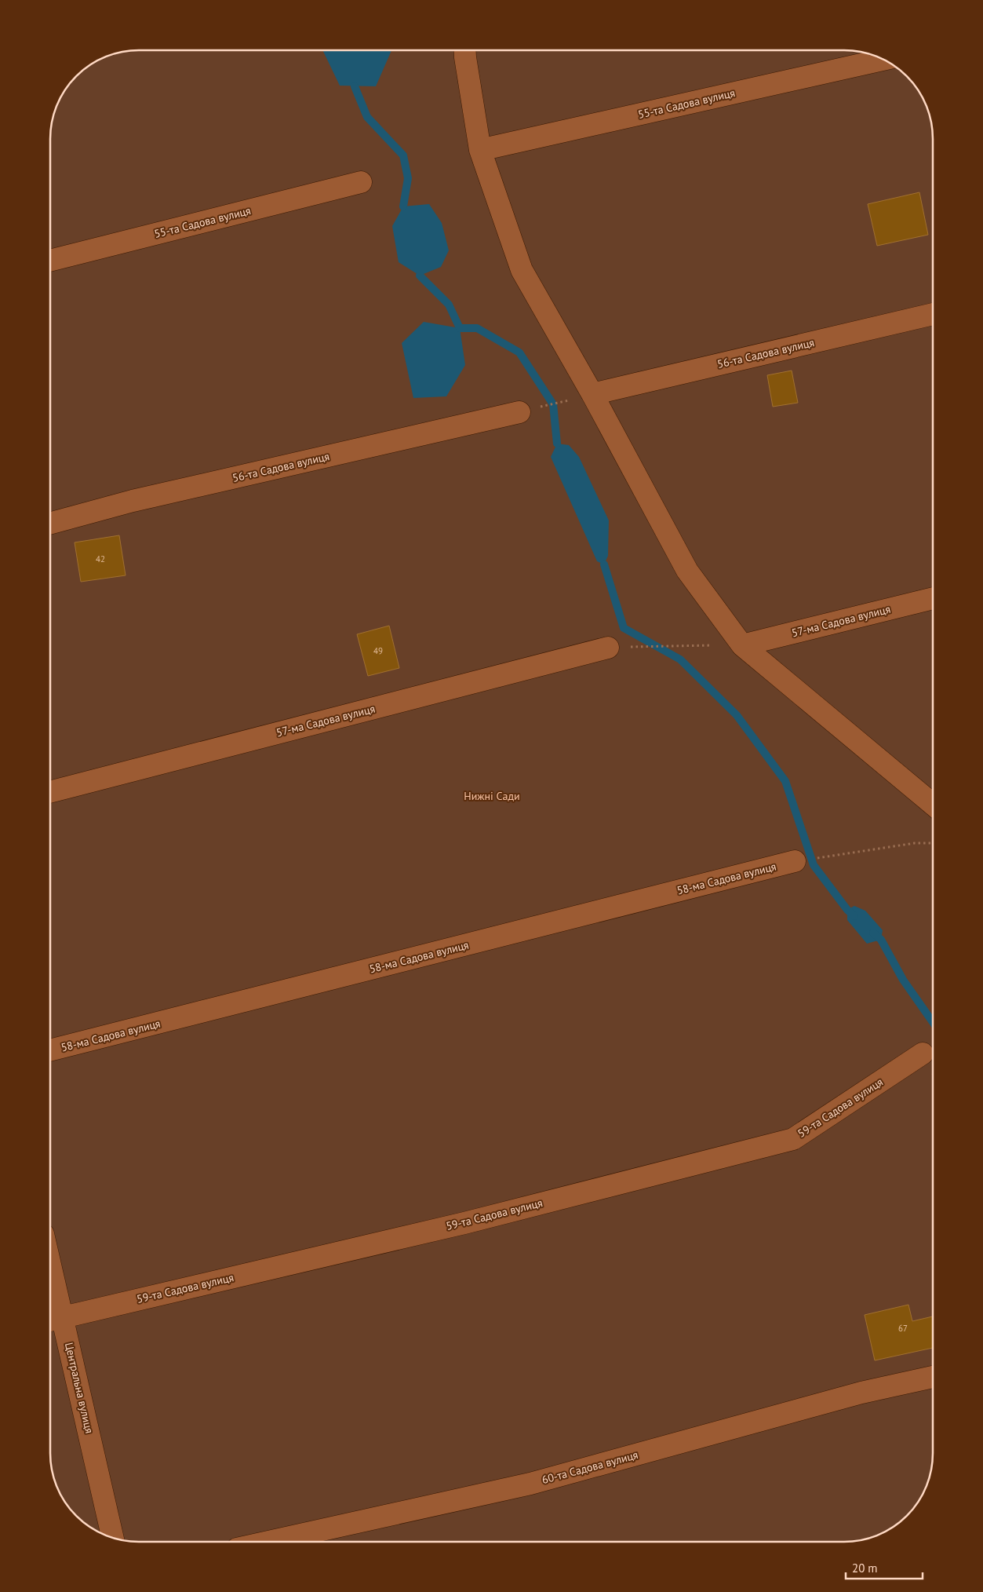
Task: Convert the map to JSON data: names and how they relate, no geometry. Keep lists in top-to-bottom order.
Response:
{
  "streets": {
    "street": [
      "55-та Садова вулиця",
      "56-та Садова вулиця",
      "57-ма Садова вулиця",
      "58-ма Садова вулиця",
      "59-та Садова вулиця",
      "Центральна вулиця",
      "60-та Садова вулиця"
    ]
  },
  "crossings": [
    ["59-та Садова вулиця", "Центральна вулиця"]
  ],
  "parks": ["Нижні Сади"],
  "house_numbers": ["42", "49", "67"],
  "scale_bar": "20 m"
}
